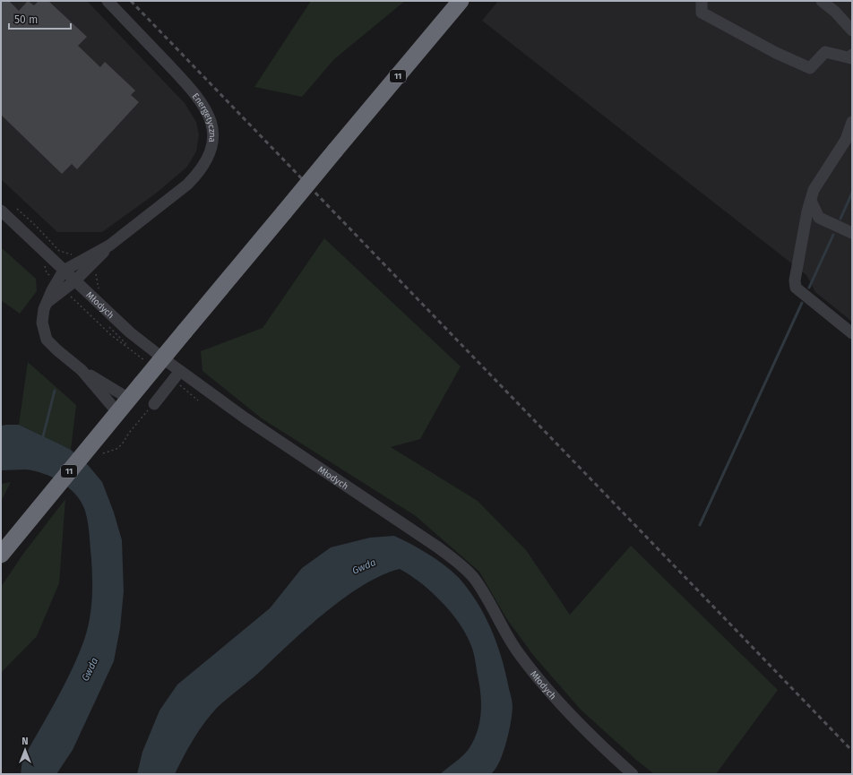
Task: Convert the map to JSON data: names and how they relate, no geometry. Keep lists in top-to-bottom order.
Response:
{
  "streets": {
    "highway": ["11"],
    "street": ["Energetyczna", "Młodych"]
  },
  "water": ["Gwda"],
  "scale_bar": "50 m",
  "north": "top"
}
